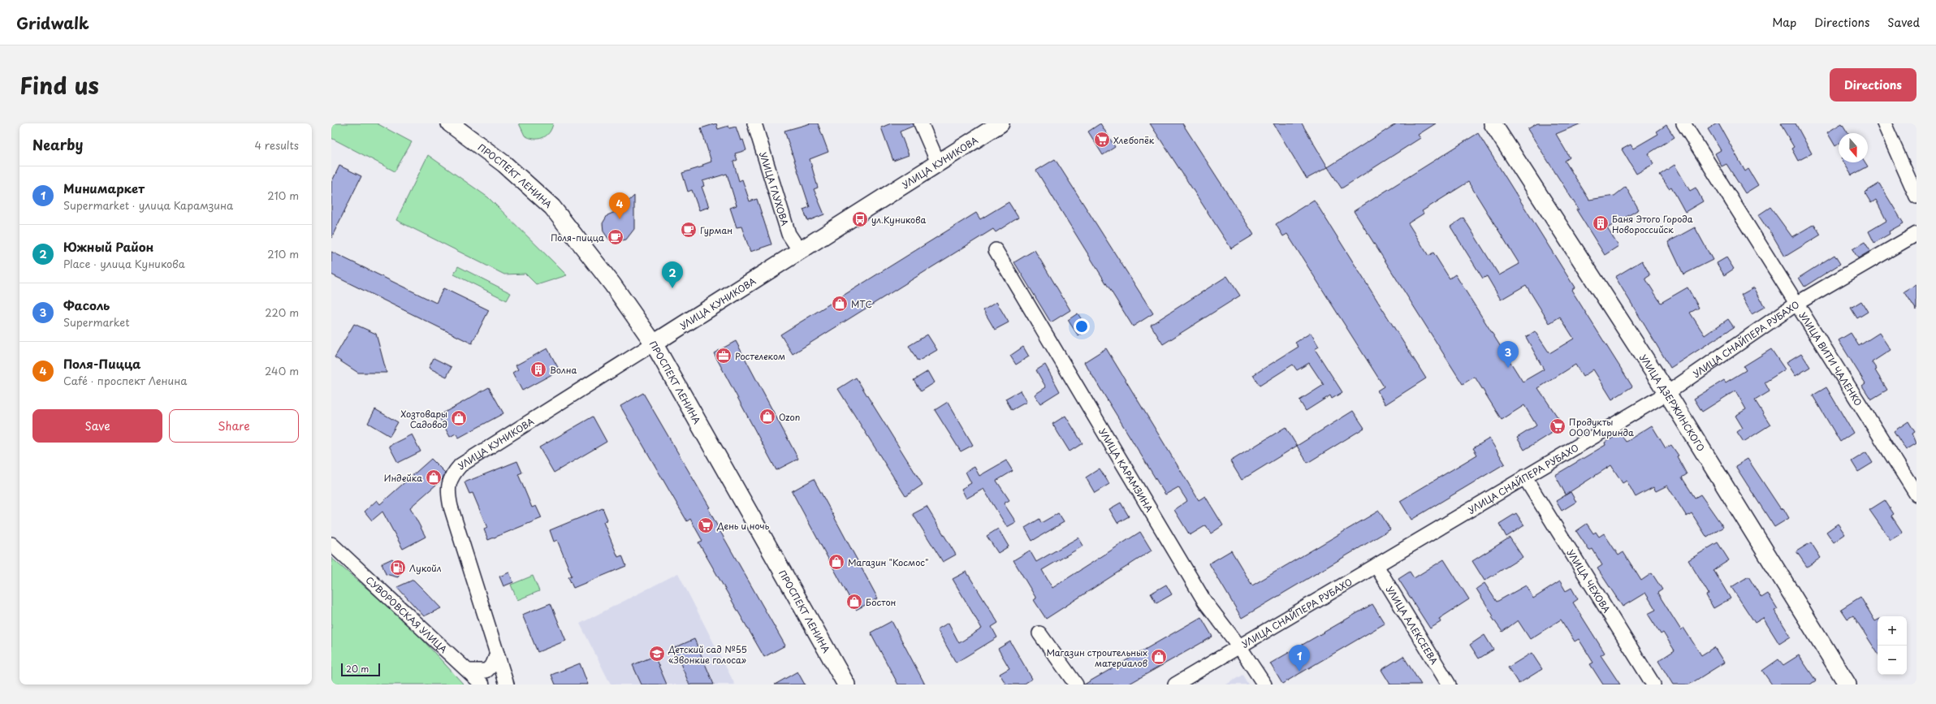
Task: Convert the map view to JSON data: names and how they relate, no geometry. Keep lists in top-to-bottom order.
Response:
{
  "streets": {
    "street": [
      "УЛИЦА КУНИКОВА",
      "ПРОСПЕКТ ЛЕНИНА",
      "УЛИЦА ГЛУХОВА",
      "УЛИЦА СНАЙПЕРА РУБАХО",
      "УЛИЦА ВИТИ ЧАЛЕНКО",
      "УЛИЦА ДЗЕРЖИНСКОГО",
      "УЛИЦА КАРАМЗИНА",
      "УЛИЦА ЧЕХОВА",
      "СУВОРОВСКАЯ УЛИЦА",
      "УЛИЦА АЛЕКСЕЕВА"
    ]
  },
  "crossings": [
    ["УЛИЦА КУНИКОВА", "ПРОСПЕКТ ЛЕНИНА"],
    ["УЛИЦА КУНИКОВА", "УЛИЦА ГЛУХОВА"],
    ["УЛИЦА СНАЙПЕРА РУБАХО", "УЛИЦА ВИТИ ЧАЛЕНКО"],
    ["УЛИЦА СНАЙПЕРА РУБАХО", "УЛИЦА ДЗЕРЖИНСКОГО"],
    ["УЛИЦА СНАЙПЕРА РУБАХО", "УЛИЦА КАРАМЗИНА"],
    ["УЛИЦА СНАЙПЕРА РУБАХО", "УЛИЦА ЧЕХОВА"],
    ["УЛИЦА СНАЙПЕРА РУБАХО", "УЛИЦА АЛЕКСЕЕВА"]
  ],
  "places": {
    "supermarket": ["Хлебопёк", "Продукты ООО Миринда", "День и ночь"],
    "bus stop": ["ул.Куникова"],
    "building": ["Баня Этого Города Новороссийск", "Волна"],
    "cafe": ["Гурман", "Поля-пицца"],
    "shop": [
      "МТС",
      "Ozon",
      "Хозтовары Садовод",
      "Индейка",
      "Магазин \"Космос\"",
      "Бостон",
      "Магазин строительных материалов"
    ],
    "office": ["Ростелеком"],
    "fuel station": ["Лукойл"],
    "school or university": ["Детский сад №55 «Звонкие голоса»"]
  },
  "scale_bar": "20 m",
  "north": "bottom",
  "page": {
    "header": "Gridwalk",
    "nav": ["Map", "Directions", "Saved"],
    "title": "Find us",
    "buttons": [
      "Directions",
      ["Save", "Share"]
    ],
    "heading": ["Nearby", "4 results"],
    "list": [
      {
        "mark": "1",
        "name": "Минимаркет",
        "note": "Supermarket · улица Карамзина",
        "value": "210 m"
      },
      {
        "mark": "2",
        "name": "Южный Район",
        "note": "Place · улица Куникова",
        "value": "210 m"
      },
      {
        "mark": "3",
        "name": "Фасоль",
        "note": "Supermarket",
        "value": "220 m"
      },
      {
        "mark": "4",
        "name": "Поля-Пицца",
        "note": "Café · проспект Ленина",
        "value": "240 m"
      }
    ],
    "pins": [
      "4",
      "2",
      "3",
      "1"
    ],
    "map_buttons": ["+", "−"],
    "scale": "20 m"
  }
}
